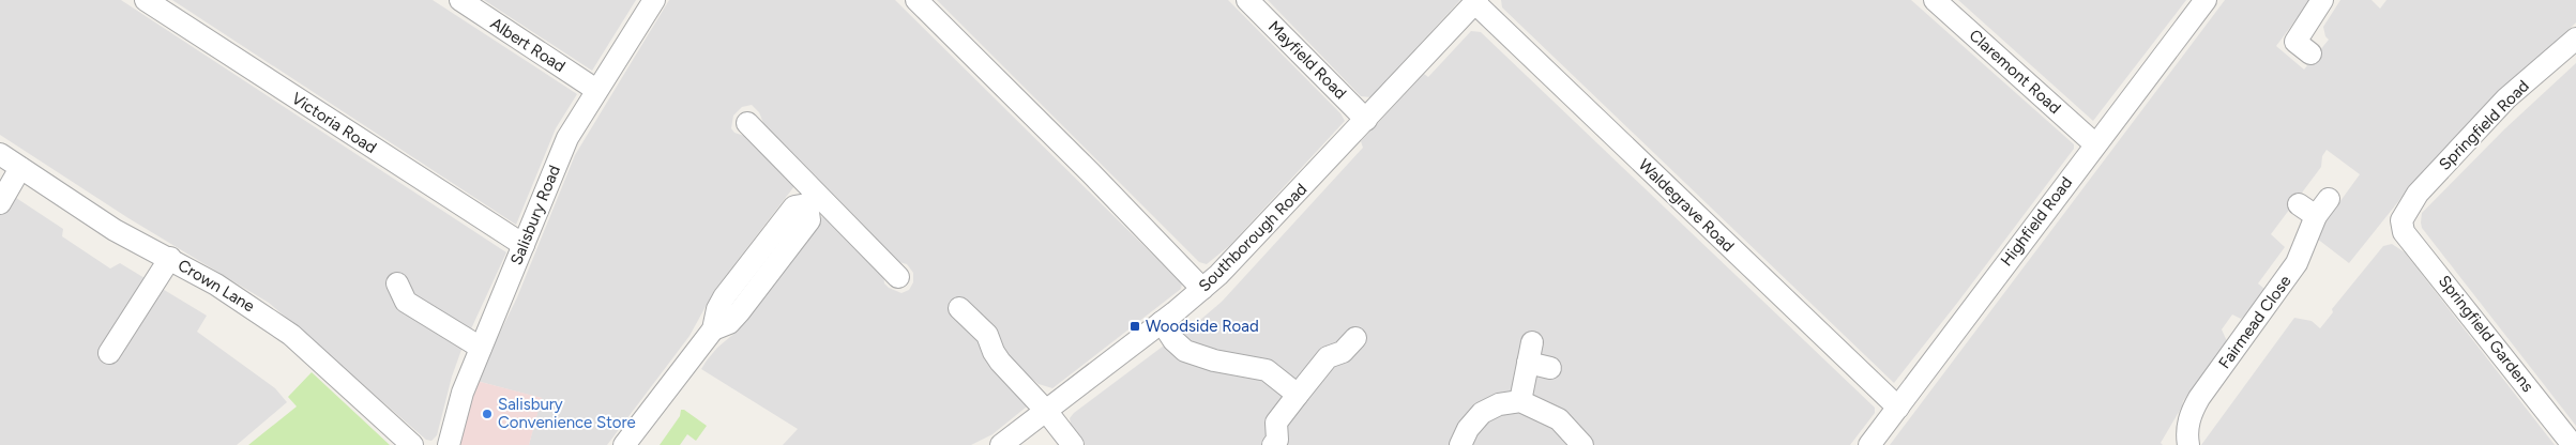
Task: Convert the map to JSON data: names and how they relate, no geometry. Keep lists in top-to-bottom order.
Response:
{
  "streets": {
    "street": [
      "Albert Road",
      "Mayfield Road",
      "Claremont Road",
      "Victoria Road",
      "Springfield Road",
      "Waldegrave Road",
      "Salisbury Road",
      "Highfield Road",
      "Southborough Road",
      "Crown Lane",
      "Fairmead Close",
      "Springfield Gardens"
    ]
  },
  "crossings": [
    ["Albert Road", "Salisbury Road"],
    ["Mayfield Road", "Southborough Road"],
    ["Claremont Road", "Highfield Road"],
    ["Victoria Road", "Salisbury Road"],
    ["Springfield Road", "Springfield Gardens"],
    ["Waldegrave Road", "Highfield Road"],
    ["Waldegrave Road", "Southborough Road"]
  ],
  "places": {
    "transit": ["Woodside Road"],
    "other": ["Salisbury Convenience Store"]
  }
}
